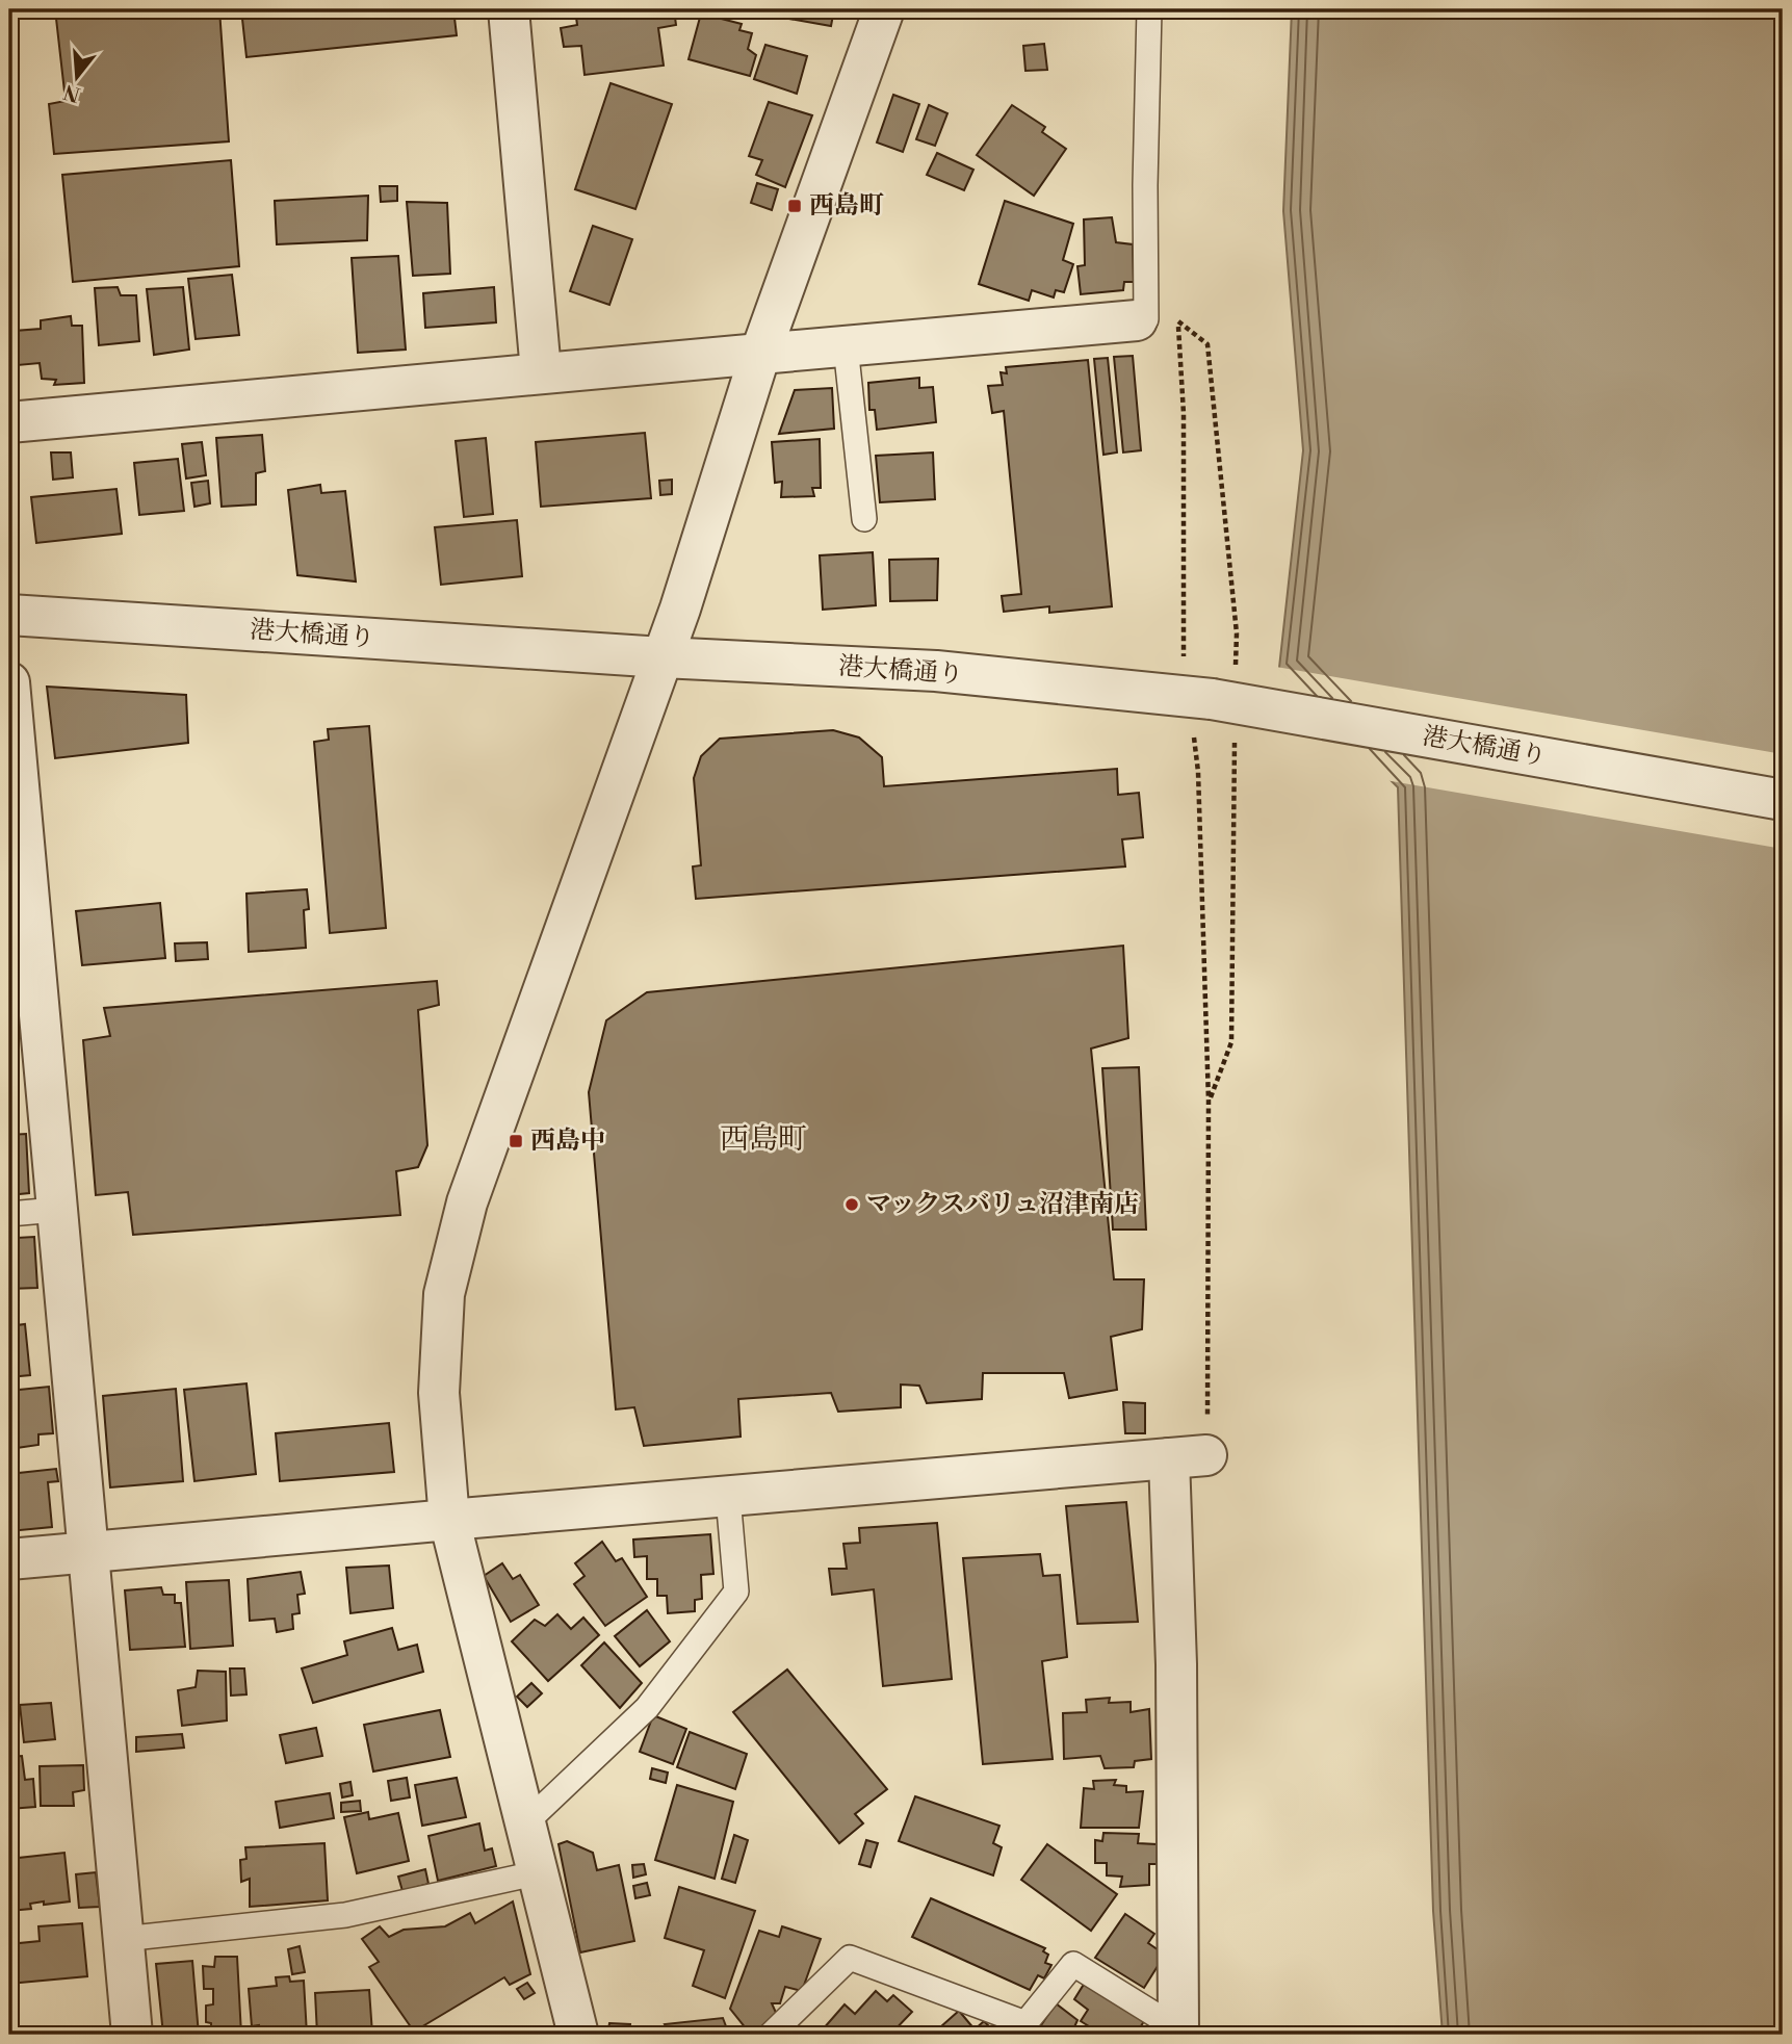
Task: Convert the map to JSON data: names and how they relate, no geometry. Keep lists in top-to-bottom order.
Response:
{
  "streets": {
    "street": ["港大橋通り"]
  },
  "districts": ["西島町"],
  "places": {
    "transit": ["西島町", "西島中"],
    "other": ["マックスバリュ沼津南店"]
  },
  "north": "bottom"
}
